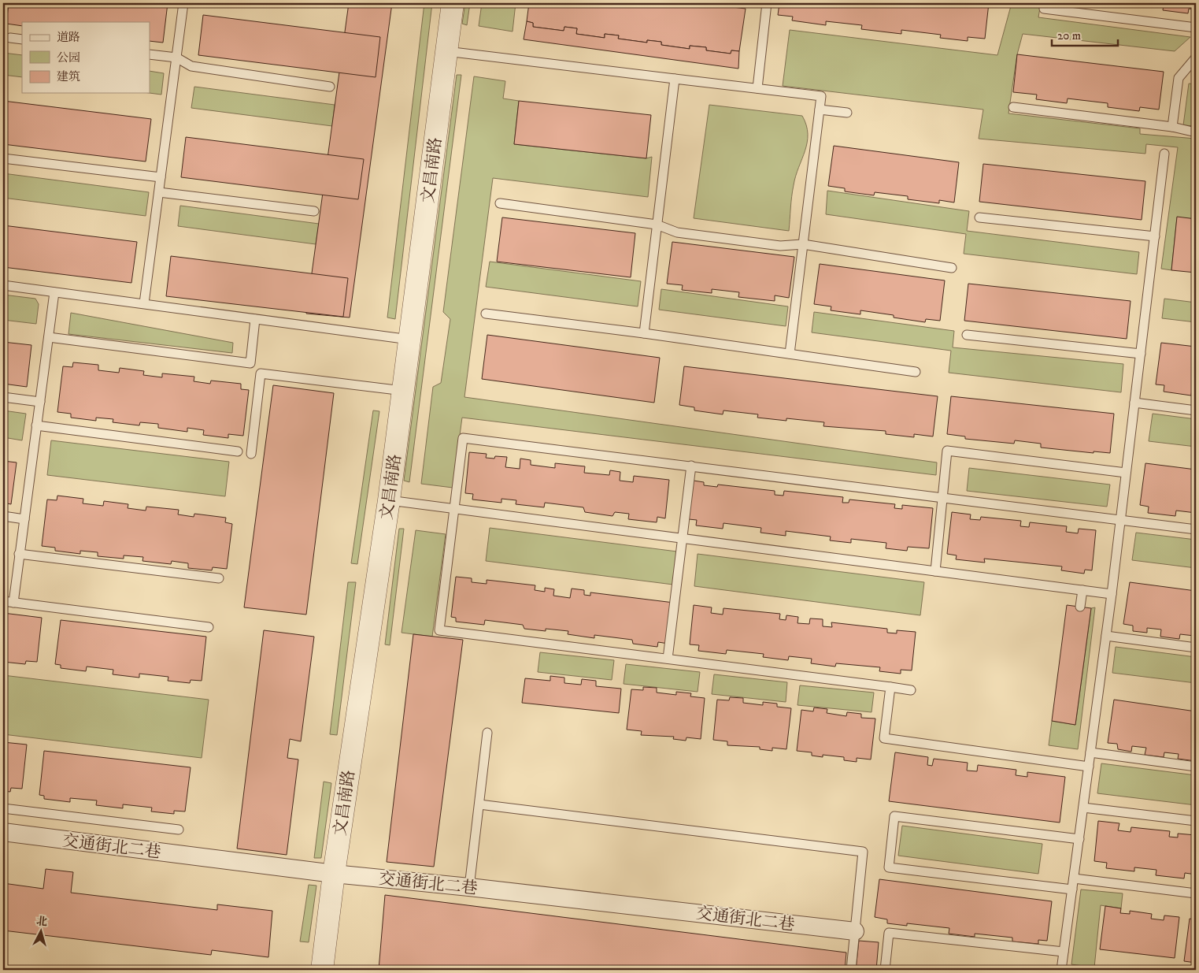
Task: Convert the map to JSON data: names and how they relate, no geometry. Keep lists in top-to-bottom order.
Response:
{
  "streets": {
    "street": ["文昌南路", "交通街北二巷"]
  },
  "crossings": [
    ["文昌南路", "交通街北二巷"]
  ],
  "legend": ["道路", "公园", "建筑"],
  "scale_bar": "20 m",
  "north": "top"
}
